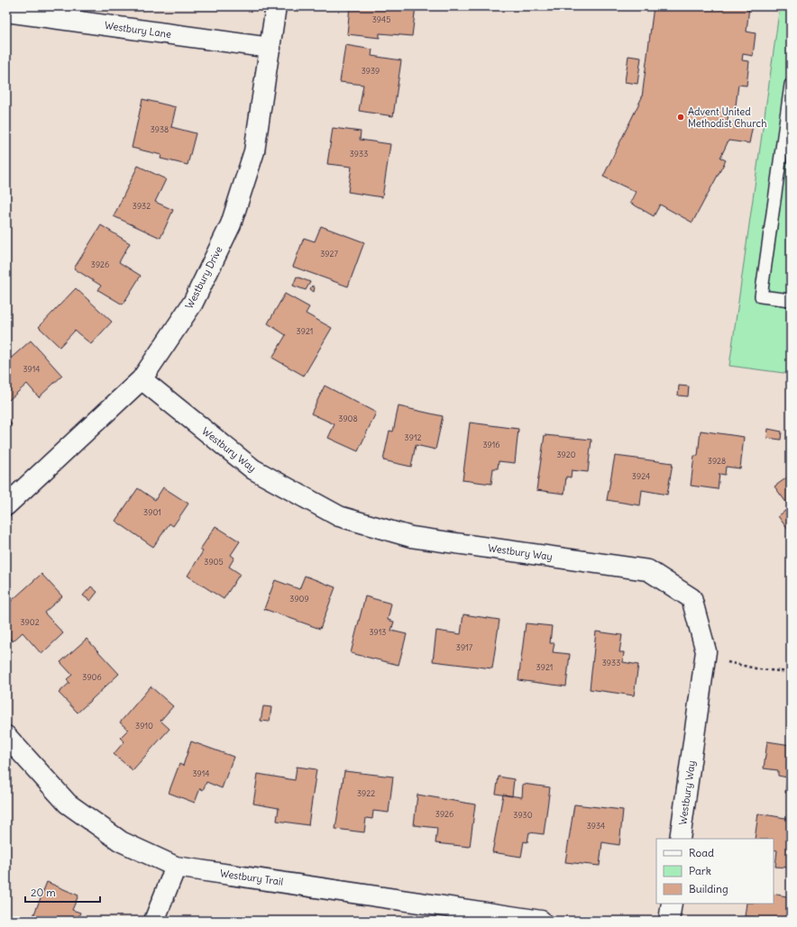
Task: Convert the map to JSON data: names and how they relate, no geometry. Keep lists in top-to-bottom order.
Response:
{
  "streets": {
    "street": [
      "Westbury Lane",
      "Westbury Drive",
      "Westbury Way",
      "Westbury Trail"
    ]
  },
  "crossings": [
    ["Westbury Lane", "Westbury Drive"],
    ["Westbury Drive", "Westbury Way"]
  ],
  "places": ["Advent United Methodist Church"],
  "house_numbers": [
    "3945",
    "3939",
    "3938",
    "3933",
    "3932",
    "3927",
    "3926",
    "3921",
    "3914",
    "3908",
    "3912",
    "3916",
    "3920",
    "3928",
    "3924",
    "3901",
    "3905",
    "3909",
    "3902",
    "3913",
    "3917",
    "3933",
    "3921",
    "3906",
    "3910",
    "3914",
    "3922",
    "3926",
    "3930",
    "3934"
  ],
  "legend": ["Road", "Park", "Building"],
  "scale_bar": "20 m"
}
